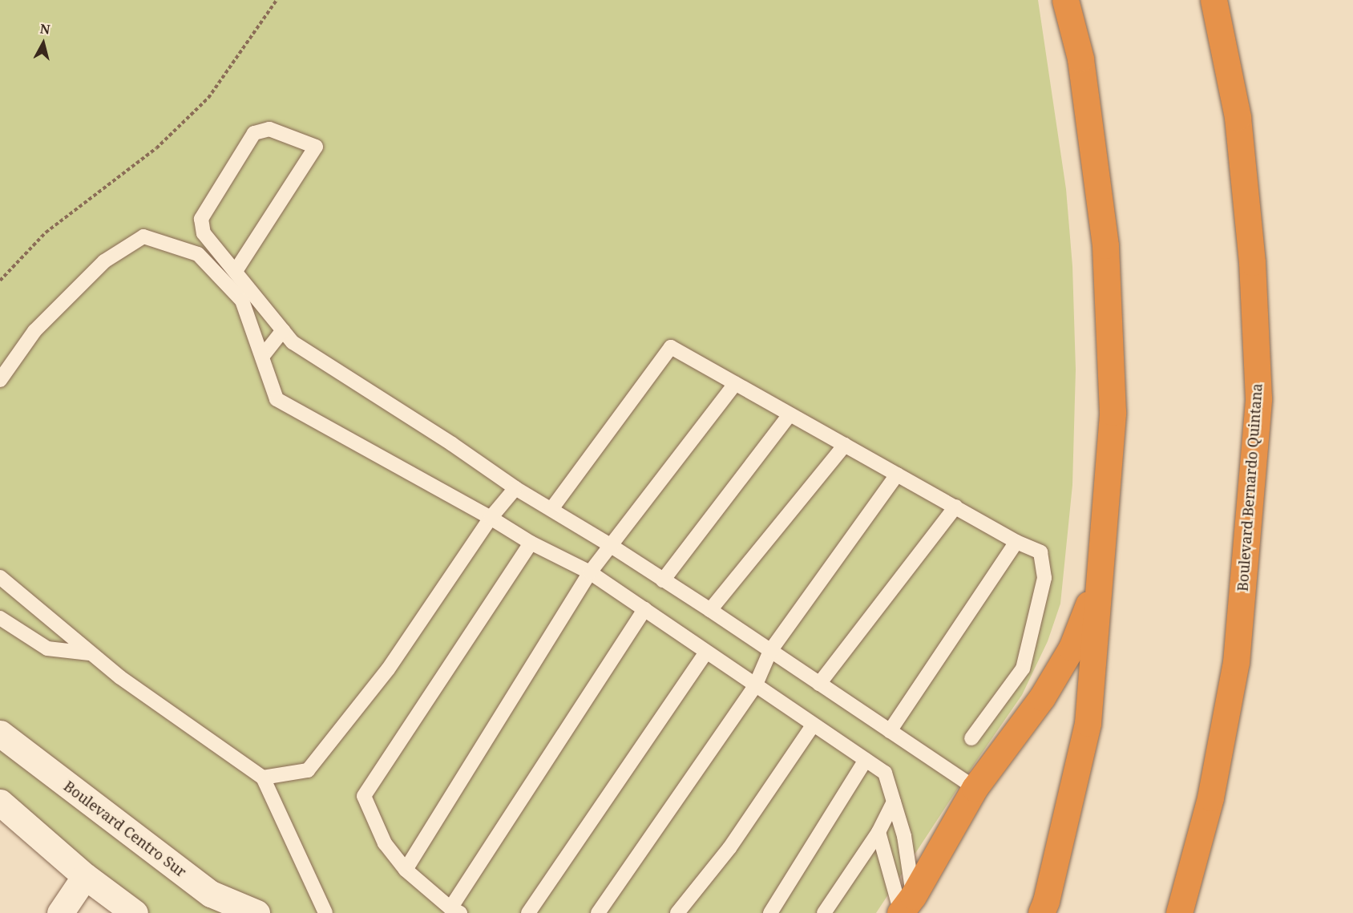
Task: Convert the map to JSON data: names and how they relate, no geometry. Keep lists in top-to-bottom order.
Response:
{
  "streets": {
    "highway": ["Boulevard Bernardo Quintana"],
    "street": ["Boulevard Centro Sur"]
  },
  "north": "top"
}
